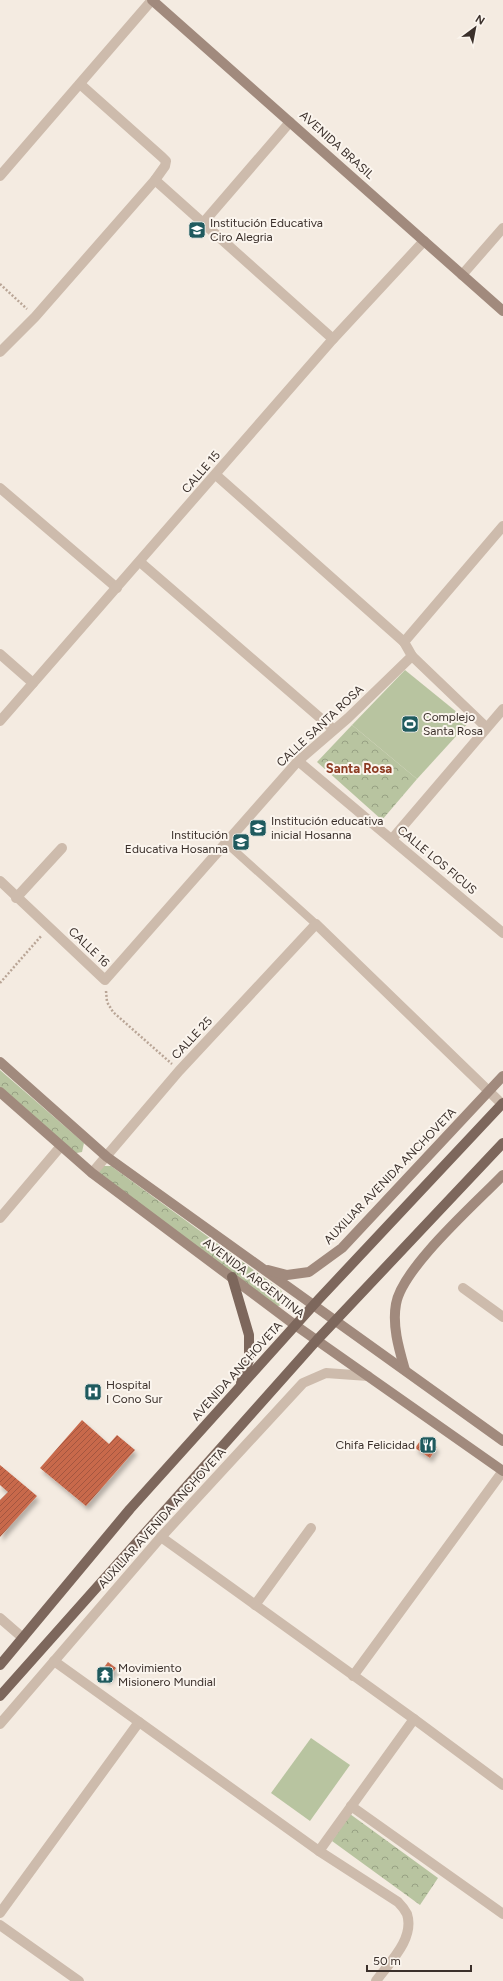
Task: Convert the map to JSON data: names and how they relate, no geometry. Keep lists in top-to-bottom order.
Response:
{
  "streets": {
    "main road": [
      "AVENIDA BRASIL",
      "AUXILIAR AVENIDA ANCHOVETA",
      "AVENIDA ARGENTINA",
      "AVENIDA ANCHOVETA"
    ],
    "street": [
      "CALLE 15",
      "CALLE SANTA ROSA",
      "CALLE LOS FICUS",
      "CALLE 16",
      "CALLE 25"
    ]
  },
  "crossings": [
    ["AVENIDA BRASIL", "CALLE 15"],
    ["CALLE SANTA ROSA", "CALLE LOS FICUS"],
    ["CALLE SANTA ROSA", "CALLE 16"],
    ["CALLE 16", "CALLE 25"],
    ["CALLE 25", "AVENIDA ARGENTINA"],
    ["AUXILIAR AVENIDA ANCHOVETA", "AVENIDA ARGENTINA"],
    ["AVENIDA ARGENTINA", "AVENIDA ANCHOVETA"]
  ],
  "districts": ["Santa Rosa"],
  "places": {
    "school or university": ["Institución Educativa Ciro Alegria", "Institución educativa inicial Hosanna", "Institución Educativa Hosanna"],
    "sports": ["Complejo Santa Rosa"],
    "hospital": ["Hospital I Cono Sur"],
    "restaurant": ["Chifa Felicidad"],
    "temple": ["Movimiento Misionero Mundial"]
  },
  "scale_bar": "50 m",
  "north": "top right"
}
